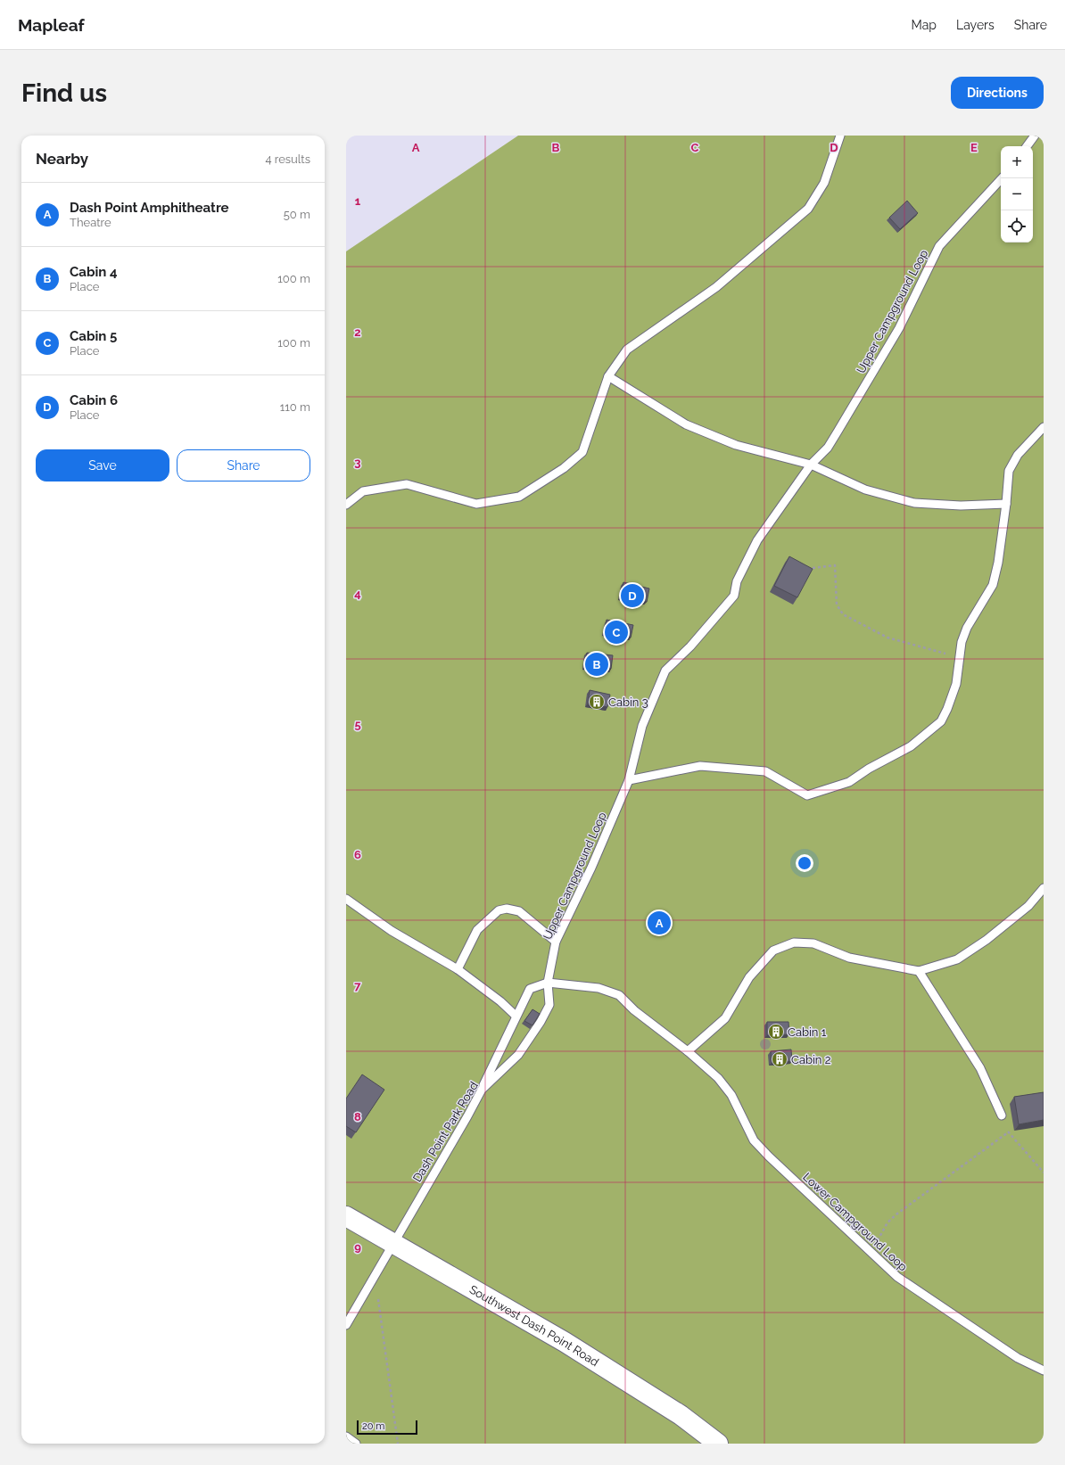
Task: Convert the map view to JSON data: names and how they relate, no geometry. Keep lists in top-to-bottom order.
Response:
{
  "streets": {
    "main road": ["Southwest Dash Point Road"],
    "lane": ["Upper Campground Loop", "Dash Point Park Road", "Lower Campground Loop"]
  },
  "crossings": [
    ["Upper Campground Loop", "Dash Point Park Road"],
    ["Upper Campground Loop", "Lower Campground Loop"],
    ["Dash Point Park Road", "Lower Campground Loop"],
    ["Dash Point Park Road", "Southwest Dash Point Road"]
  ],
  "places": {
    "building": ["Cabin 3", "Cabin 1", "Cabin 2"]
  },
  "scale_bar": "20 m",
  "page": {
    "header": "Mapleaf",
    "nav": ["Map", "Layers", "Share"],
    "buttons": [
      "Directions",
      ["Save", "Share"]
    ],
    "title": "Find us",
    "heading": ["Nearby", "4 results"],
    "map_buttons": ["+", "−"],
    "list": [
      {
        "mark": "A",
        "name": "Dash Point Amphitheatre",
        "note": "Theatre",
        "value": "50 m"
      },
      {
        "mark": "B",
        "name": "Cabin 4",
        "note": "Place",
        "value": "100 m"
      },
      {
        "mark": "C",
        "name": "Cabin 5",
        "note": "Place",
        "value": "100 m"
      },
      {
        "mark": "D",
        "name": "Cabin 6",
        "note": "Place",
        "value": "110 m"
      }
    ],
    "pins": [
      "D",
      "C",
      "B",
      "A"
    ],
    "scale": "20 m"
  },
  "grid": {
    "columns": [
      "A",
      "B",
      "C",
      "D",
      "E"
    ],
    "rows": [
      "1",
      "2",
      "3",
      "4",
      "5",
      "6",
      "7",
      "8",
      "9"
    ]
  }
}
